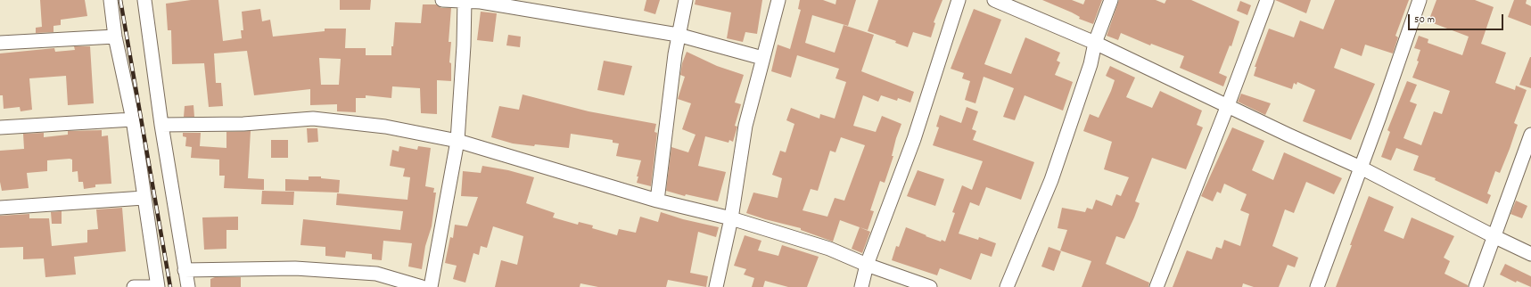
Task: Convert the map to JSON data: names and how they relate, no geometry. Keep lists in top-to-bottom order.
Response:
{
  "scale_bar": "50 m"
}
